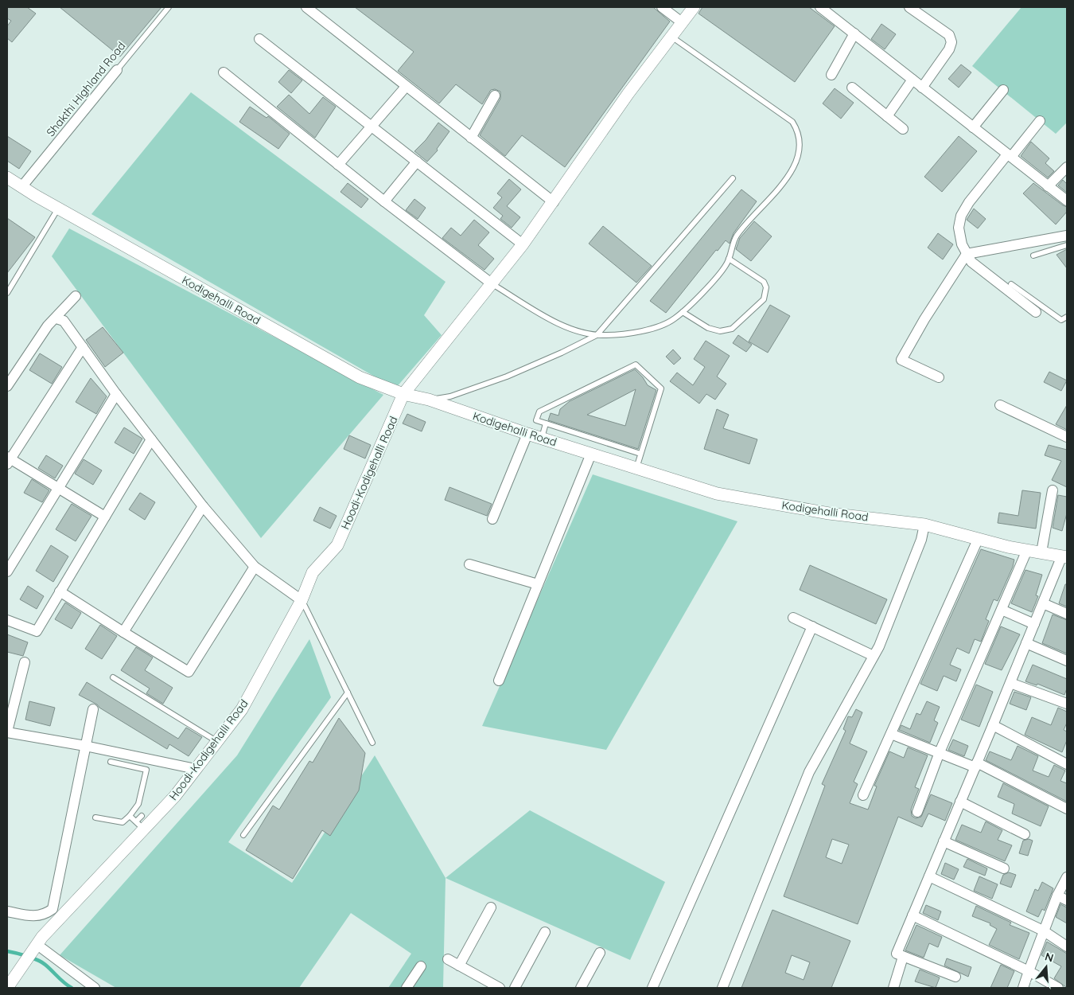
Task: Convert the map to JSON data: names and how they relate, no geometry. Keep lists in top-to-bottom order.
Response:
{
  "streets": {
    "street": ["Shakthi Highland Road", "Kodigehalli Road", "Hoodi-Kodigehalli Road"]
  },
  "crossings": [
    ["Shakthi Highland Road", "Kodigehalli Road"],
    ["Kodigehalli Road", "Hoodi-Kodigehalli Road"]
  ],
  "north": "top"
}
